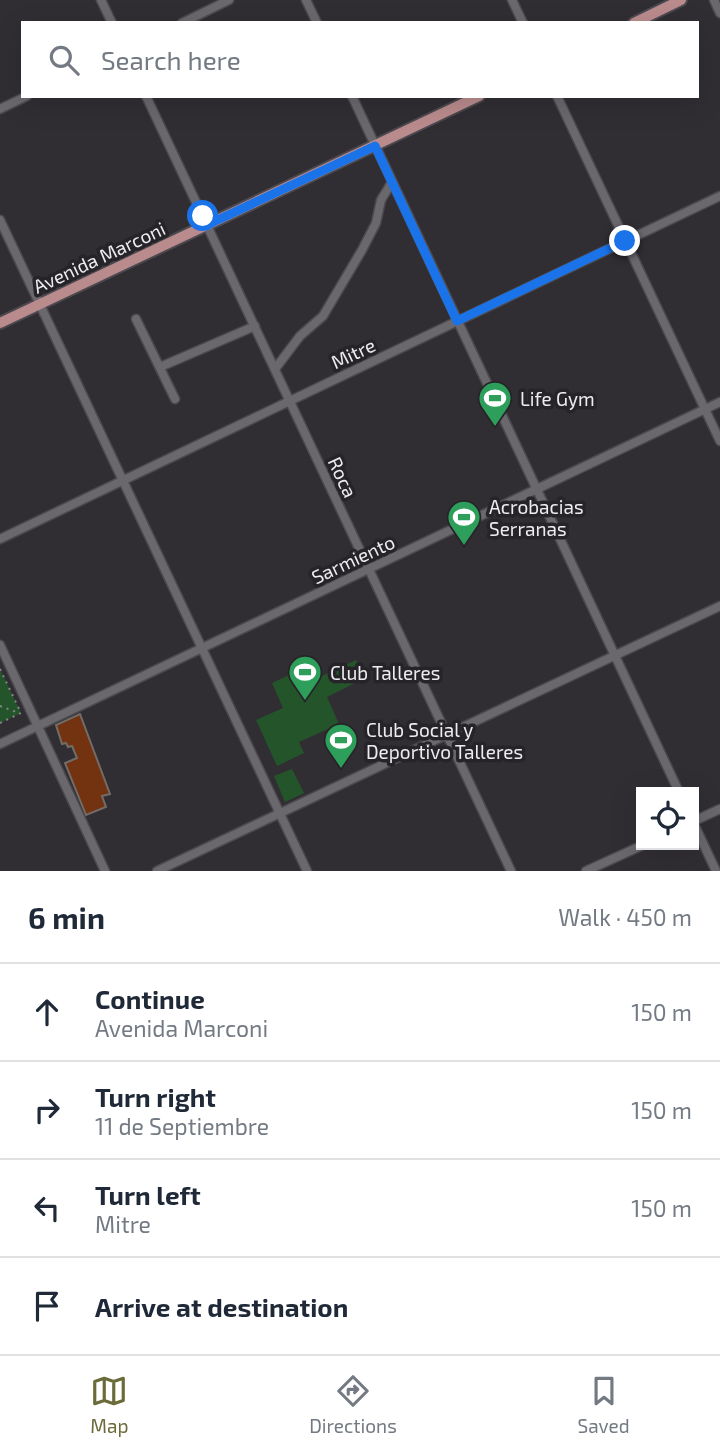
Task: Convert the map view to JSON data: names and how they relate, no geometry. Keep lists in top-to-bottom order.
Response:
{
  "streets": {
    "main road": ["Avenida Marconi"],
    "street": ["Mitre", "Roca", "Sarmiento"]
  },
  "crossings": [
    ["Avenida Marconi", "Roca"],
    ["Mitre", "Roca"],
    ["Roca", "Sarmiento"]
  ],
  "places": {
    "sports": [
      "Life Gym",
      "Acrobacias Serranas",
      "Club Talleres",
      "Club Social y Deportivo Talleres"
    ]
  },
  "page": {
    "search": "Search here",
    "heading": ["6 min", "Walk · 450 m"],
    "list": [
      ["Continue", "Avenida Marconi", "150 m"],
      ["Turn right", "11 de Septiembre", "150 m"],
      ["Turn left", "Mitre", "150 m"],
      "Arrive at destination"
    ],
    "nav": ["Map", "Directions", "Saved"]
  }
}
